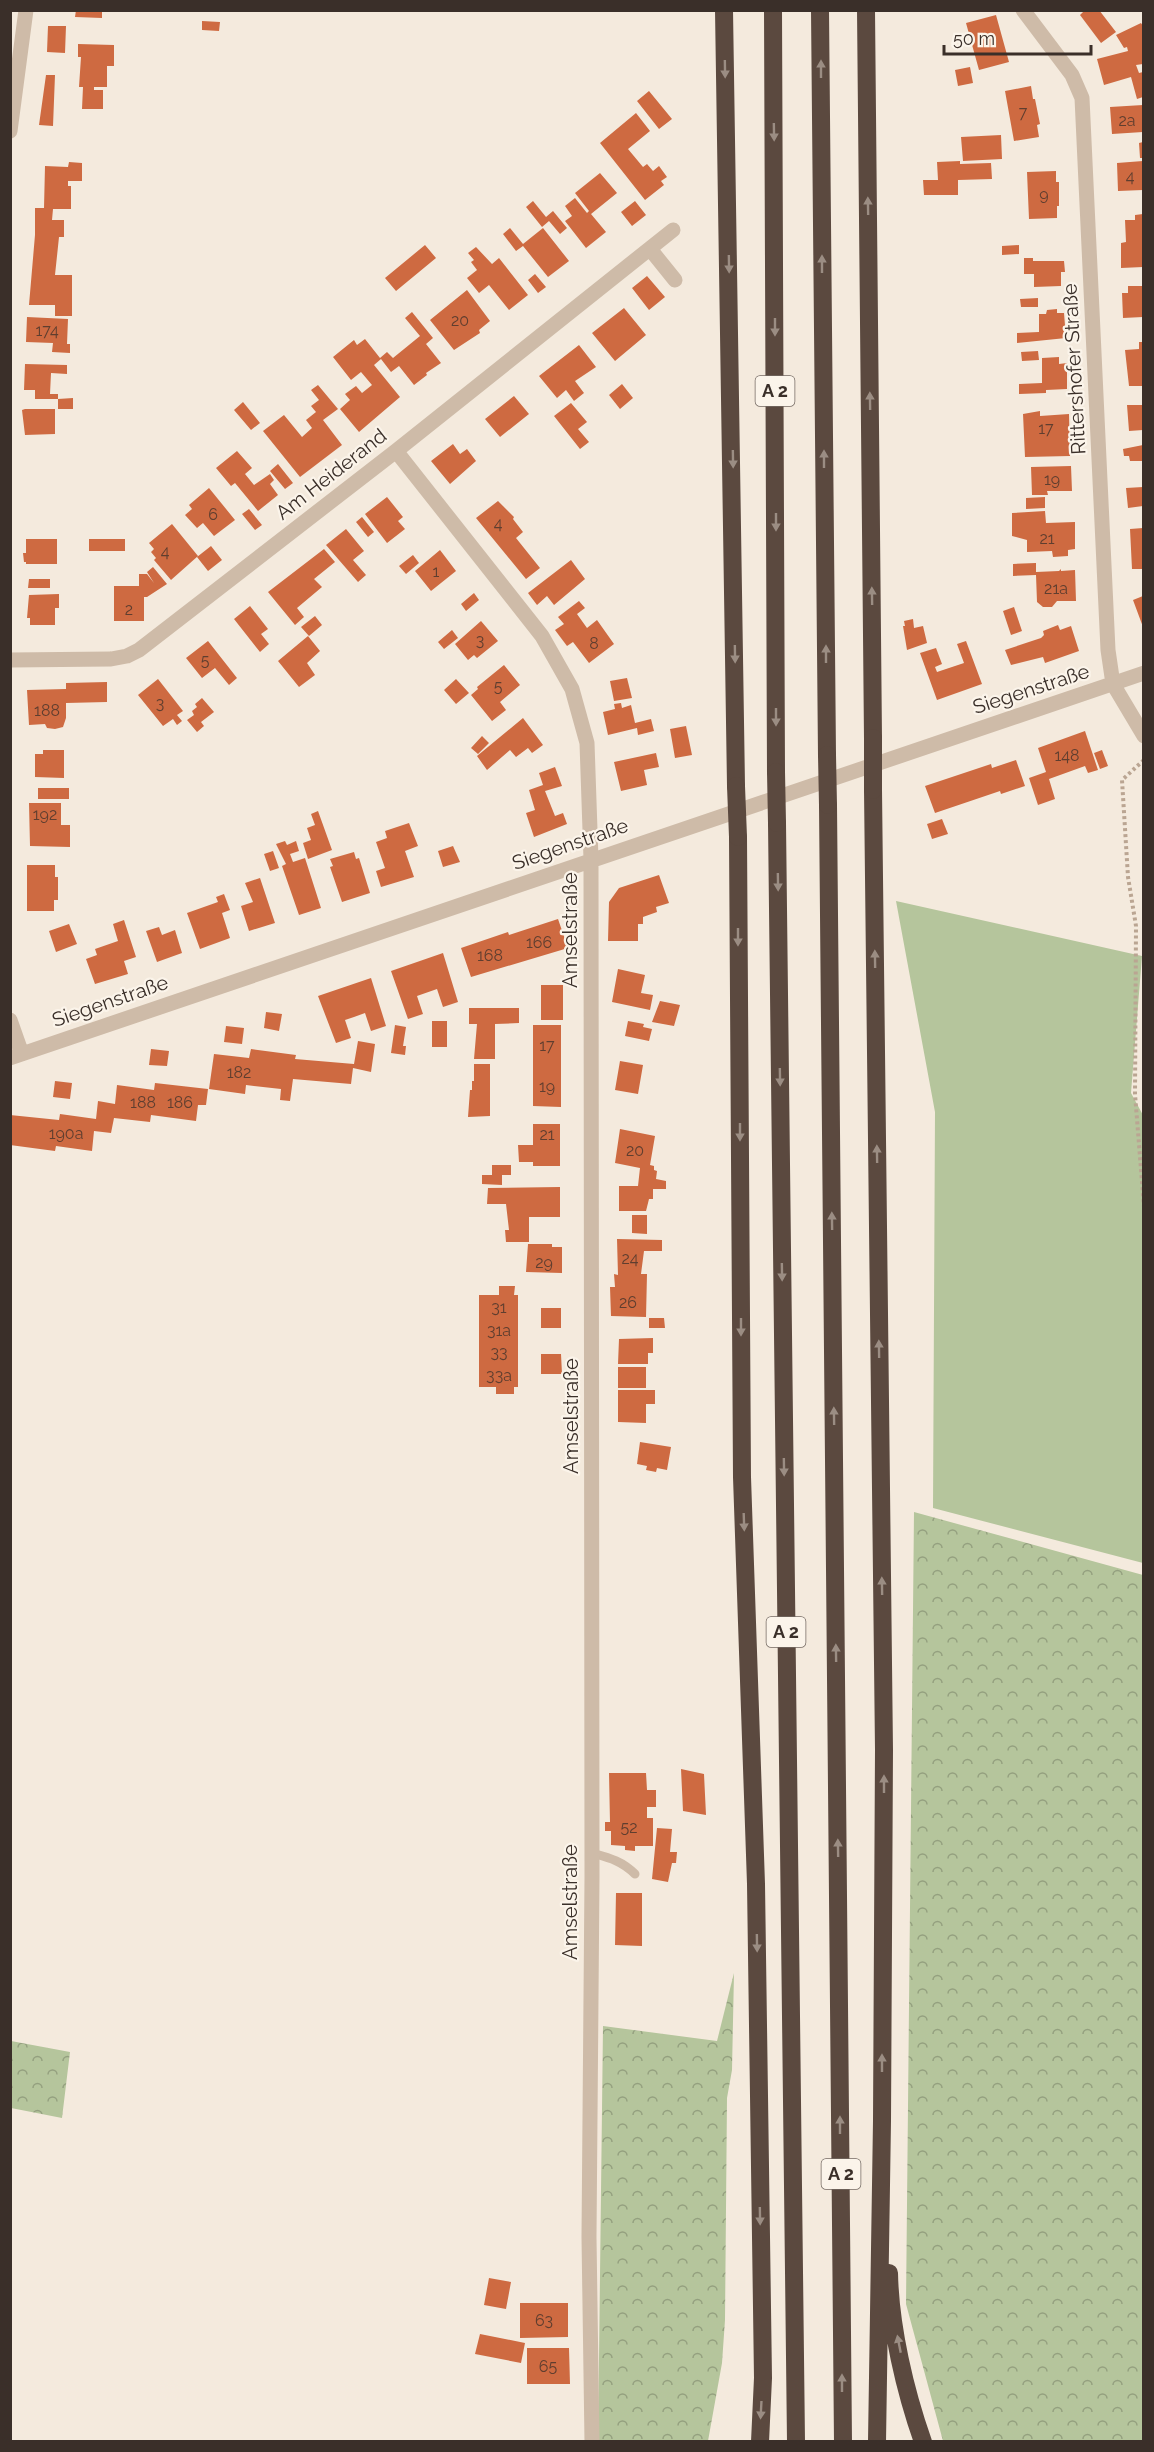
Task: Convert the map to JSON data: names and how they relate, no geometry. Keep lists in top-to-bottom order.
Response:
{
  "streets": {
    "highway": ["A 2"],
    "street": [
      "Rittershofer Straße",
      "Am Heiderand",
      "Siegenstraße",
      "Amselstraße"
    ]
  },
  "crossings": [
    ["Rittershofer Straße", "Siegenstraße"],
    ["Am Heiderand", "Amselstraße"],
    ["Siegenstraße", "Amselstraße"]
  ],
  "house_numbers": [
    "7",
    "2a",
    "4",
    "9",
    "20",
    "174",
    "17",
    "19",
    "6",
    "4",
    "21",
    "4",
    "1",
    "21a",
    "2",
    "3",
    "8",
    "5",
    "5",
    "3",
    "188",
    "148",
    "192",
    "166",
    "168",
    "17",
    "182",
    "19",
    "188",
    "186",
    "190a",
    "21",
    "20",
    "24",
    "29",
    "26",
    "31",
    "31a",
    "33",
    "33a",
    "52",
    "63",
    "65"
  ],
  "scale_bar": "50 m"
}
